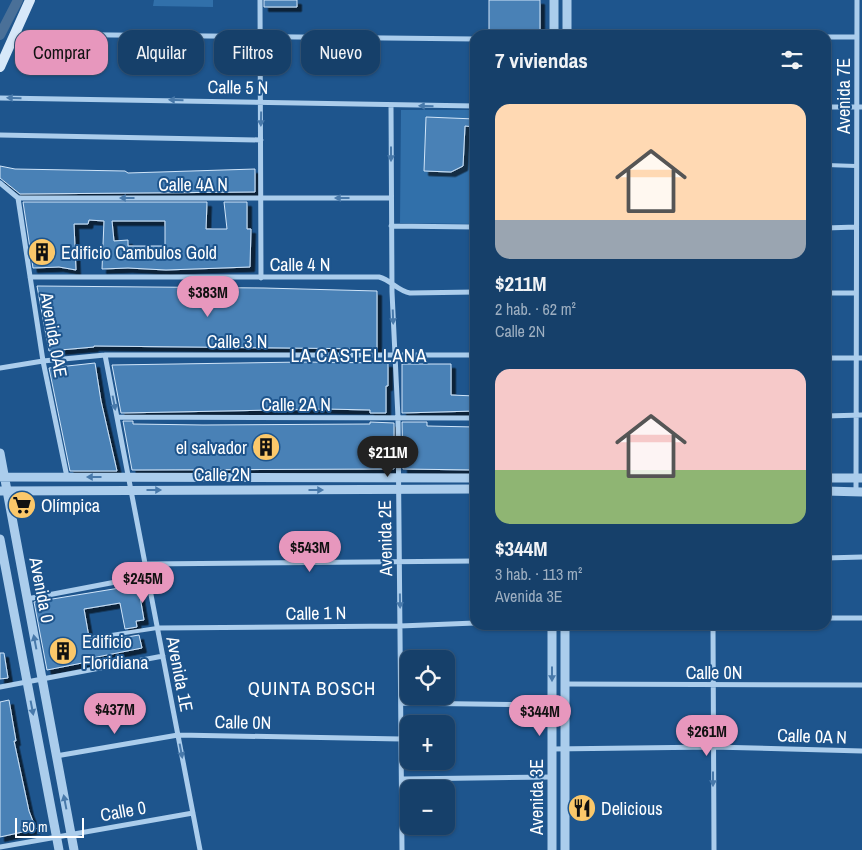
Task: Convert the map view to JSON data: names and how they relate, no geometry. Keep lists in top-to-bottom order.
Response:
{
  "streets": {
    "street": [
      "Calle 5 N",
      "Avenida 7E",
      "Calle 4A N",
      "Calle 4 N",
      "Avenida 0AE",
      "Calle 3 N",
      "Calle 2A N",
      "Calle 2N",
      "Avenida 2E",
      "Avenida 0",
      "Calle 1 N",
      "Calle 0N",
      "Avenida 1E",
      "Calle 0A N",
      "Avenida 3E",
      "Calle 0"
    ]
  },
  "crossings": [
    ["Calle 5 N", "Avenida 2E"],
    ["Calle 4A N", "Avenida 0AE"],
    ["Calle 4A N", "Avenida 2E"],
    ["Calle 4 N", "Avenida 0AE"],
    ["Calle 4 N", "Avenida 2E"],
    ["Avenida 0AE", "Calle 3 N"],
    ["Avenida 0AE", "Calle 2N"],
    ["Calle 3 N", "Avenida 2E"],
    ["Calle 3 N", "Avenida 1E"],
    ["Calle 2A N", "Avenida 2E"],
    ["Calle 2A N", "Avenida 1E"],
    ["Calle 2N", "Avenida 2E"],
    ["Calle 2N", "Avenida 0"],
    ["Calle 2N", "Avenida 1E"],
    ["Avenida 2E", "Calle 1 N"],
    ["Avenida 0", "Calle 0N"],
    ["Avenida 0", "Calle 0"],
    ["Calle 1 N", "Avenida 1E"],
    ["Calle 0N", "Avenida 1E"],
    ["Calle 0N", "Avenida 3E"],
    ["Avenida 1E", "Calle 0"],
    ["Calle 0A N", "Avenida 3E"]
  ],
  "one_way": ["Calle 4A N", "Avenida 2E"],
  "districts": ["LA CASTELLANA", "QUINTA BOSCH"],
  "places": {
    "building": ["Edificio Cambulos Gold", "el salvador", "Edificio Floridiana"],
    "supermarket": ["Olímpica"],
    "restaurant": ["Delicious"]
  },
  "scale_bar": "50 m",
  "page": {
    "chip": [
      "Comprar",
      "Alquilar",
      "Filtros",
      "Nuevo"
    ],
    "heading": "7 viviendas",
    "list": [
      {
        "name": "$211M",
        "note": "2 hab. · 62 m² · Calle 2N"
      },
      {
        "name": "$344M",
        "note": "3 hab. · 113 m² · Avenida 3E"
      }
    ],
    "price": [
      "$383M",
      "$211M",
      "$543M",
      "$245M",
      "$437M",
      "$344M",
      "$261M"
    ],
    "map_buttons": ["+", "−"],
    "scale": "50 m"
  }
}
